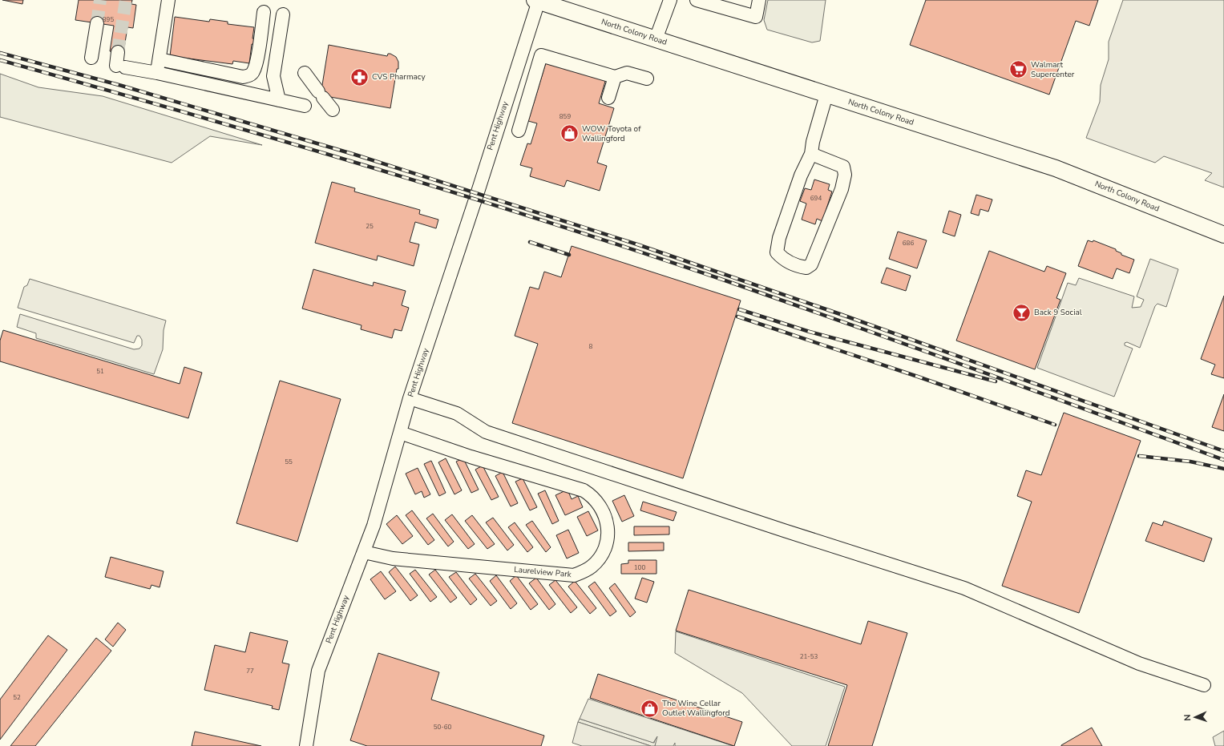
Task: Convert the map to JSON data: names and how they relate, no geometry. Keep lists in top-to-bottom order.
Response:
{
  "streets": {
    "main road": ["North Colony Road"],
    "street": ["Pent Highway", "Laurelview Park"]
  },
  "crossings": [
    ["North Colony Road", "Pent Highway"],
    ["Pent Highway", "Laurelview Park"]
  ],
  "places": {
    "supermarket": ["Walmart Supercenter"],
    "pharmacy": ["CVS Pharmacy"],
    "shop": ["WOW Toyota of Wallingford", "The Wine Cellar Outlet Wallingford"],
    "bar": ["Back 9 Social"]
  },
  "house_numbers": [
    "895",
    "859",
    "694",
    "25",
    "686",
    "8",
    "51",
    "55",
    "100",
    "21-53",
    "77",
    "52",
    "50-60"
  ],
  "north": "left"
}
